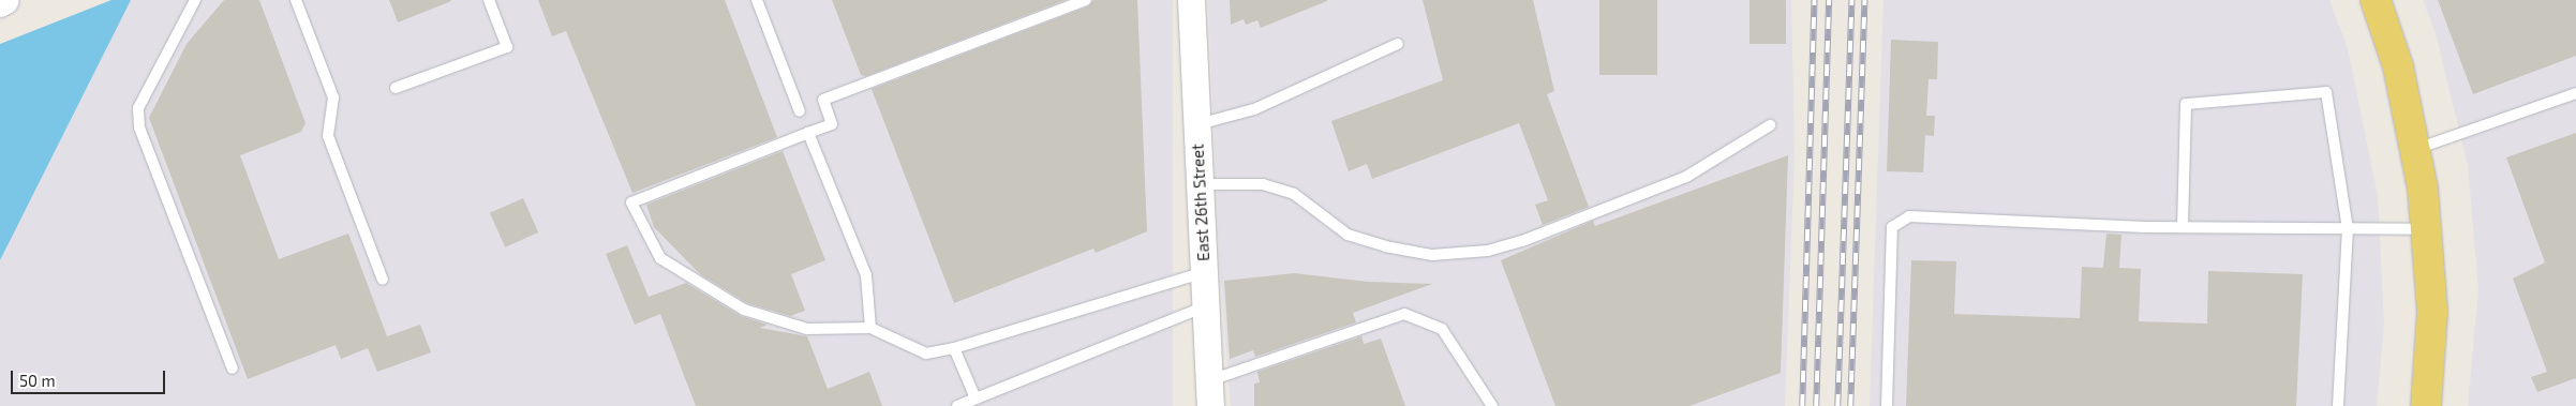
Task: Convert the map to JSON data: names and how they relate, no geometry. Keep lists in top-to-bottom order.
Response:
{
  "streets": {
    "street": ["East 26th Street"]
  },
  "scale_bar": "50 m"
}
